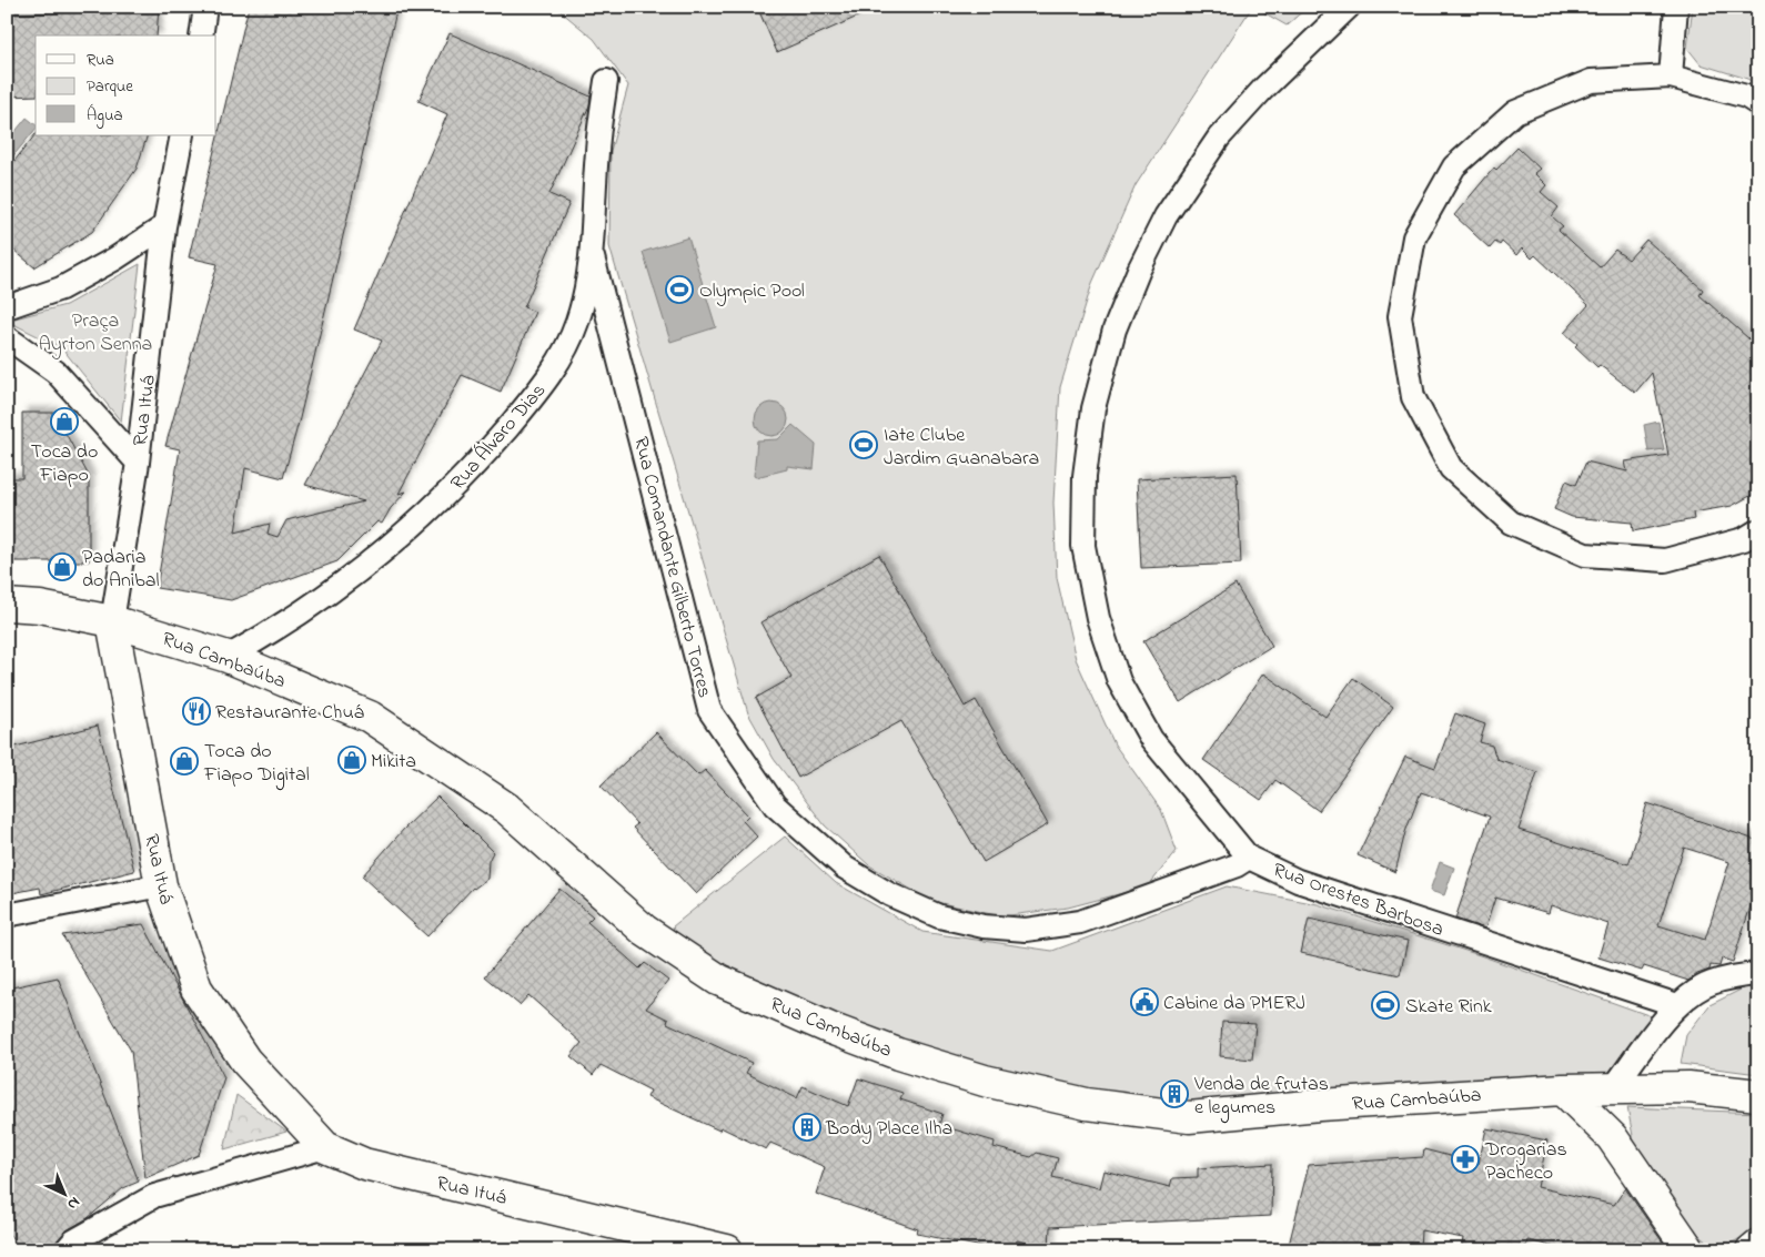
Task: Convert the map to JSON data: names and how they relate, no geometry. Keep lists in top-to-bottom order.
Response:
{
  "streets": {
    "street": [
      "Rua Ituá",
      "Rua Álvaro Dias",
      "Rua Comandante Gilberto Torres",
      "Rua Cambaúba",
      "Rua Orestes Barbosa"
    ]
  },
  "crossings": [
    ["Rua Ituá", "Rua Cambaúba"],
    ["Rua Álvaro Dias", "Rua Comandante Gilberto Torres"],
    ["Rua Álvaro Dias", "Rua Cambaúba"],
    ["Rua Comandante Gilberto Torres", "Rua Orestes Barbosa"]
  ],
  "parks": ["Praça Ayrton Senna"],
  "places": {
    "sports": ["Olympic Pool", "Iate Clube Jardim Guanabara", "Skate Rink"],
    "shop": [
      "Toca do Fiapo",
      "Padaria do Anibal",
      "Mikita",
      "Toca do Fiapo Digital"
    ],
    "restaurant": ["Restaurante Chuá"],
    "public building": ["Cabine da PMERJ"],
    "building": ["Venda de frutas e legumes", "Body Place Ilha"],
    "pharmacy": ["Drogarias Pacheco"]
  },
  "legend": ["Rua", "Parque", "Água"],
  "north": "bottom right"
}
